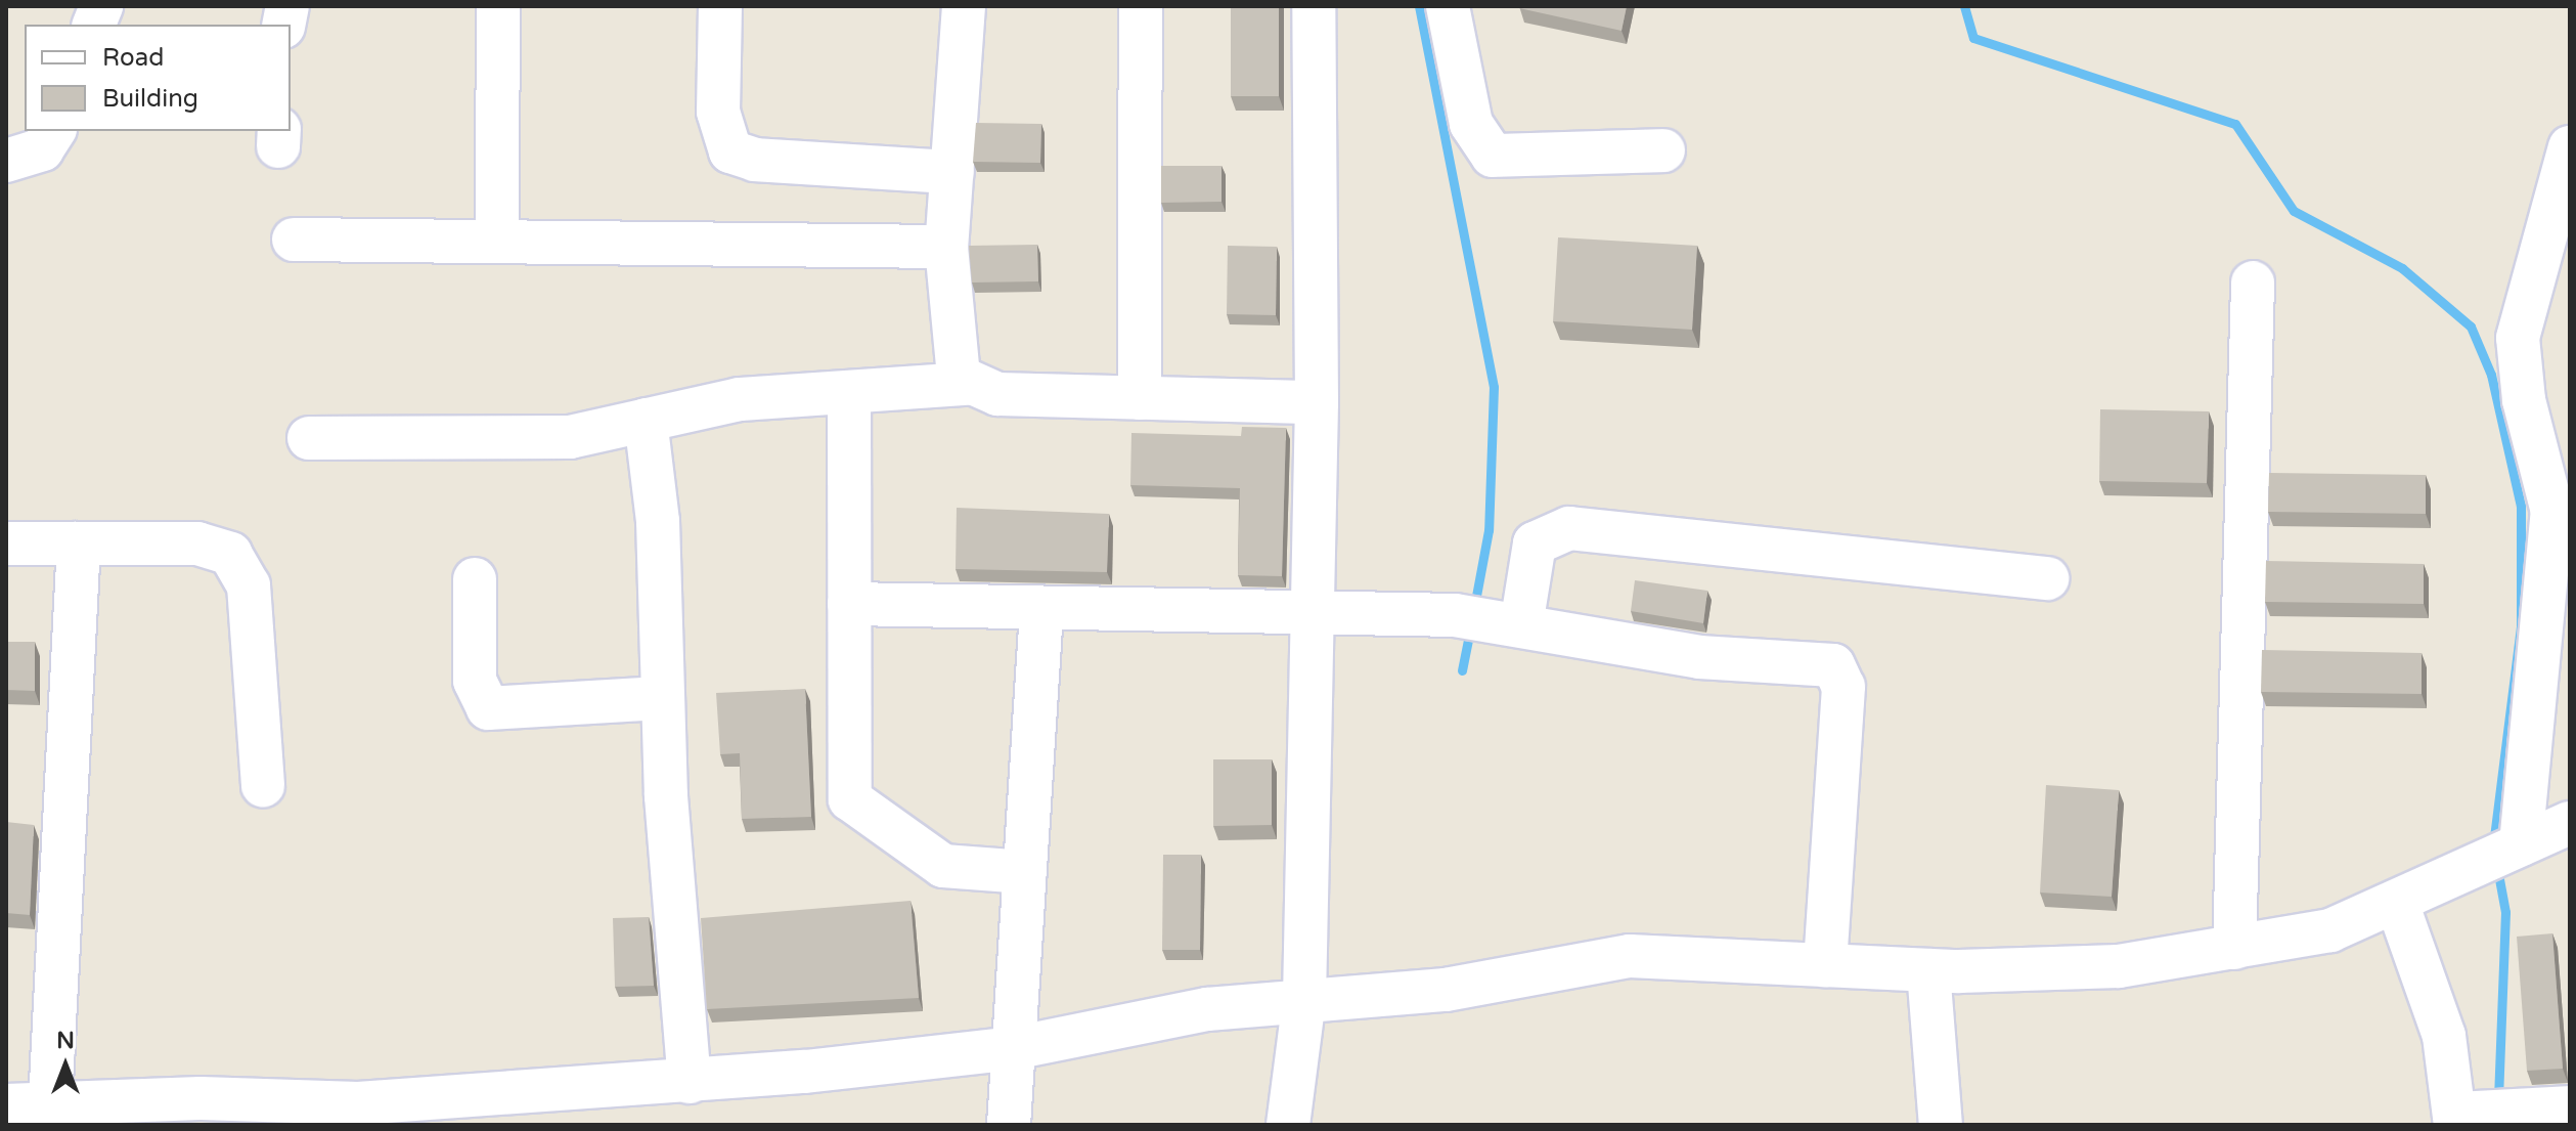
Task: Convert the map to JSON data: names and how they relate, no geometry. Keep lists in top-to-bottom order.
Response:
{
  "legend": ["Road", "Building"],
  "north": "top"
}
